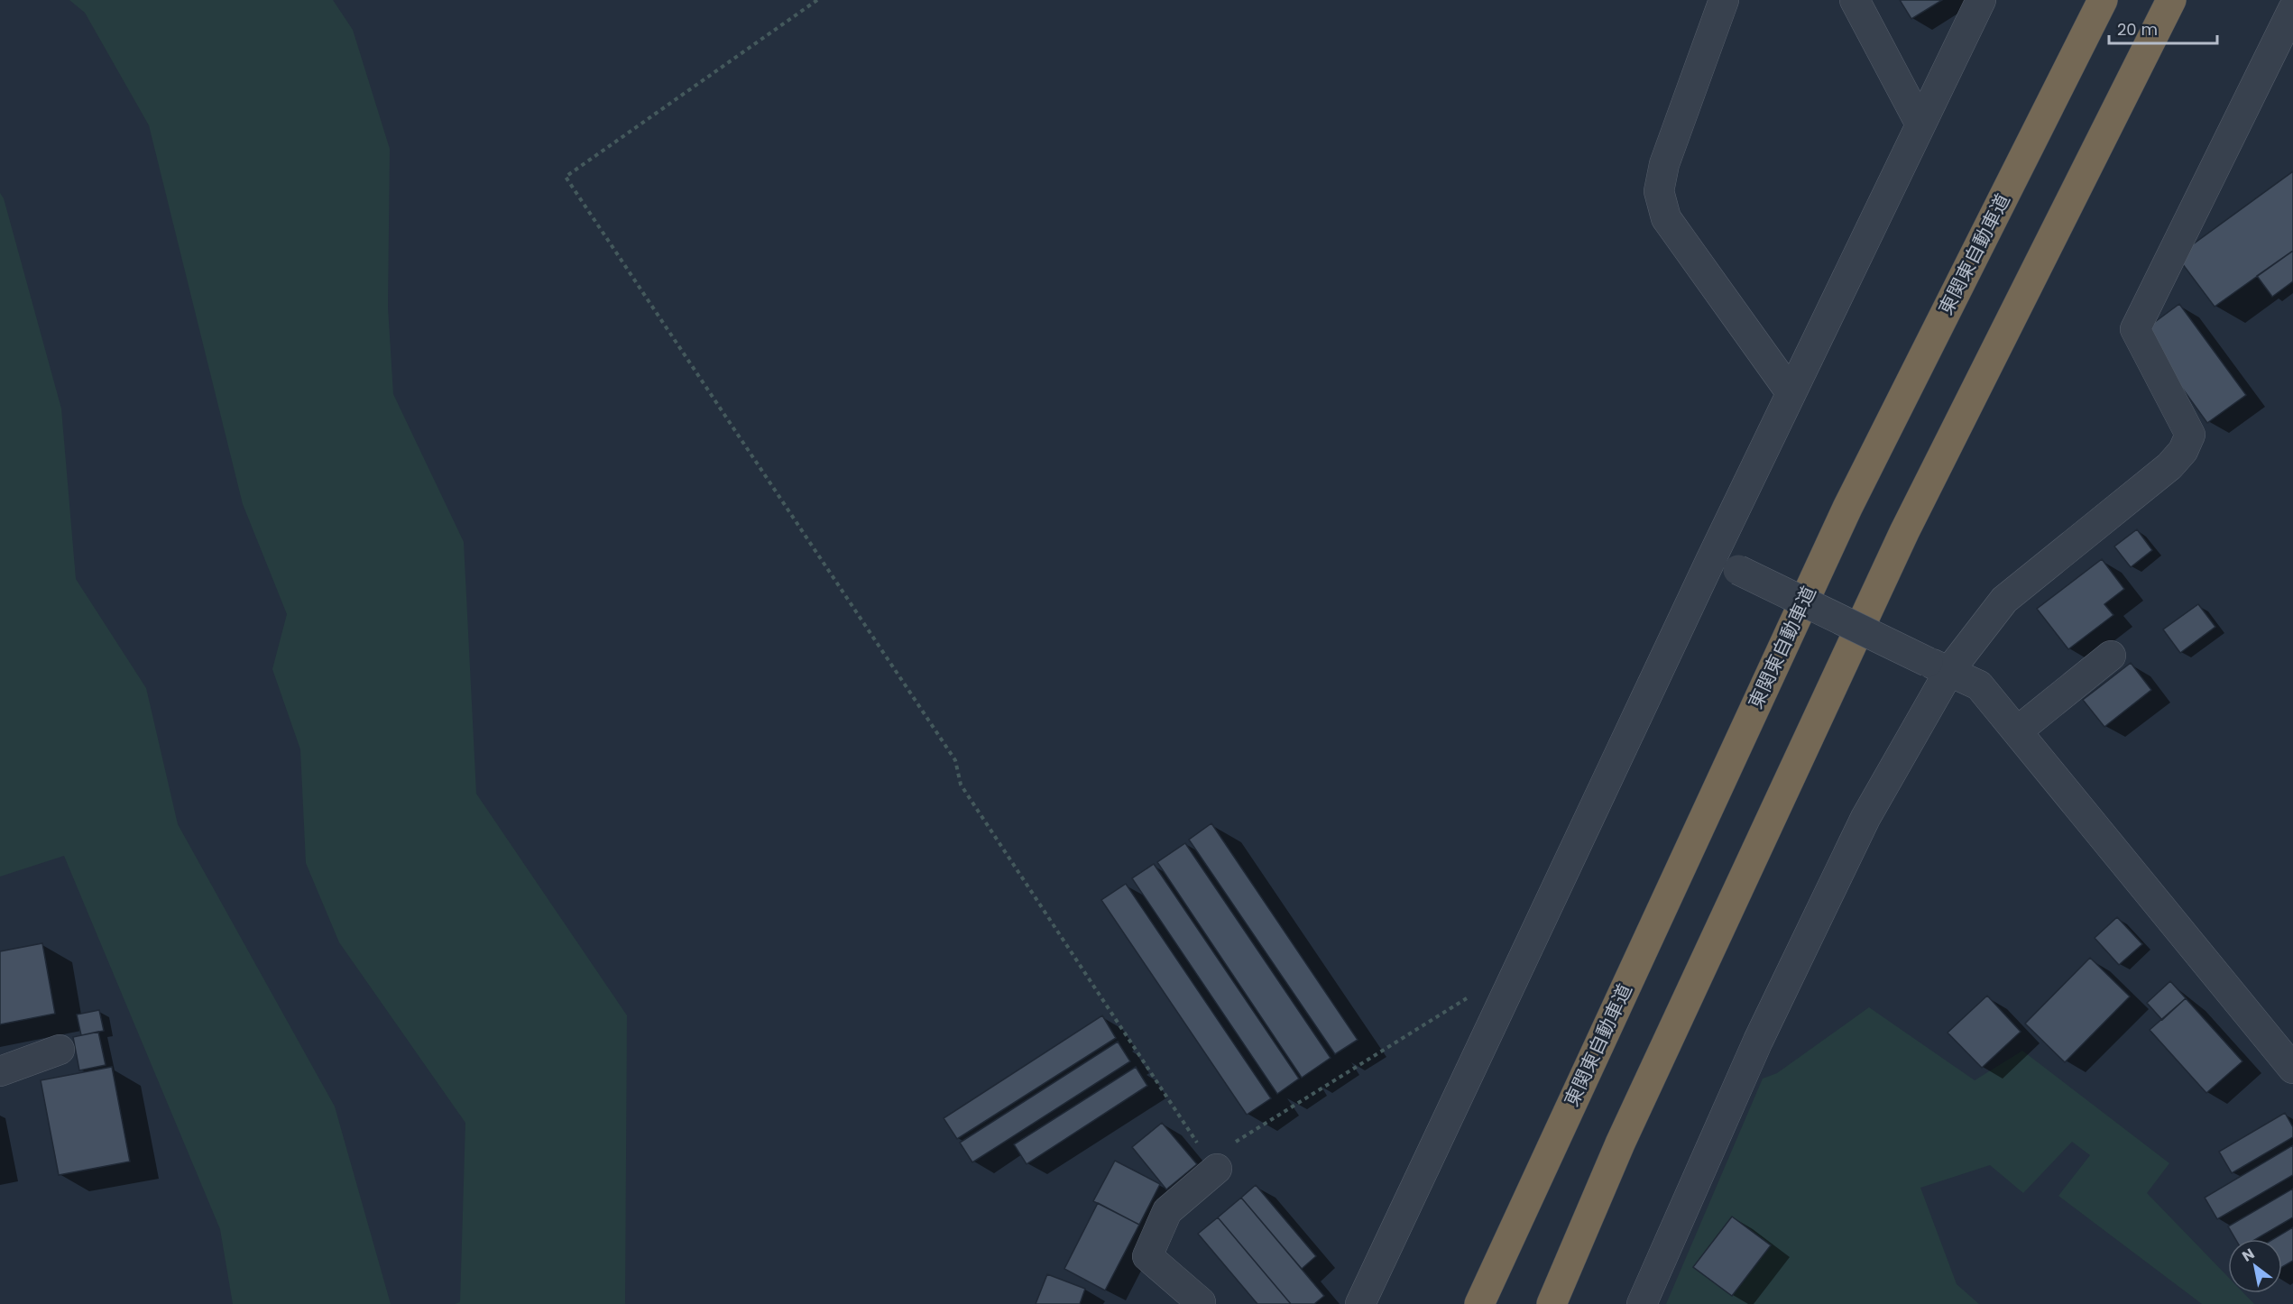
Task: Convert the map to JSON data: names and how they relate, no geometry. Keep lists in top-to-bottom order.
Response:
{
  "streets": {
    "highway": ["東関東自動車道"]
  },
  "scale_bar": "20 m",
  "north": "top left"
}
